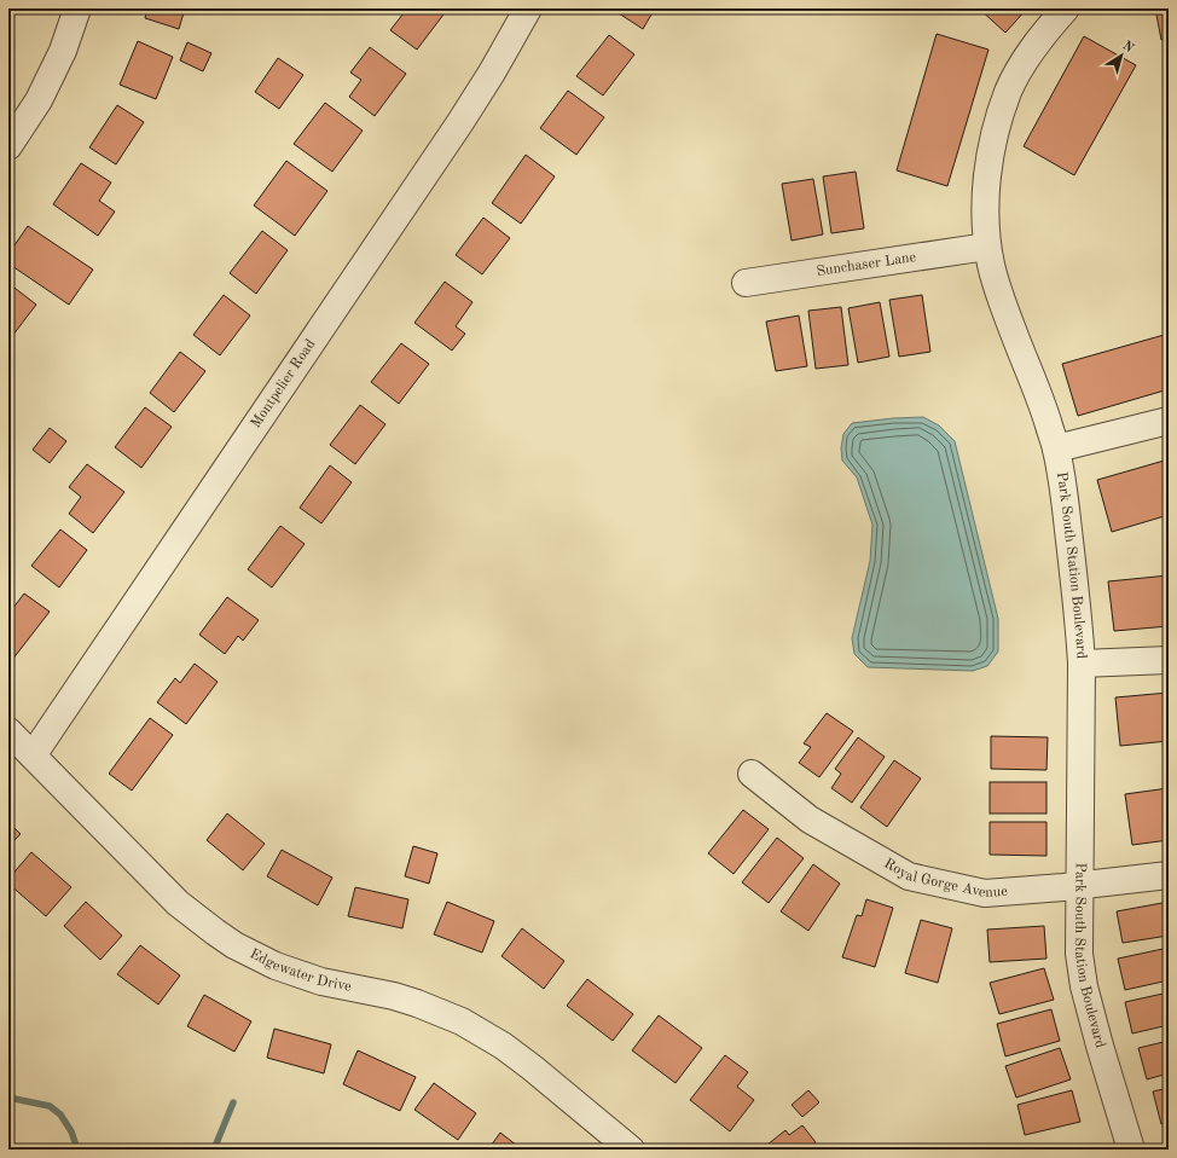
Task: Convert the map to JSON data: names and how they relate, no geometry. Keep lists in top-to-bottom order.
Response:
{
  "streets": {
    "street": [
      "Sunchaser Lane",
      "Montpelier Road",
      "Park South Station Boulevard",
      "Royal Gorge Avenue",
      "Edgewater Drive"
    ]
  },
  "crossings": [
    ["Sunchaser Lane", "Park South Station Boulevard"],
    ["Montpelier Road", "Edgewater Drive"],
    ["Park South Station Boulevard", "Royal Gorge Avenue"]
  ],
  "north": "top right"
}
